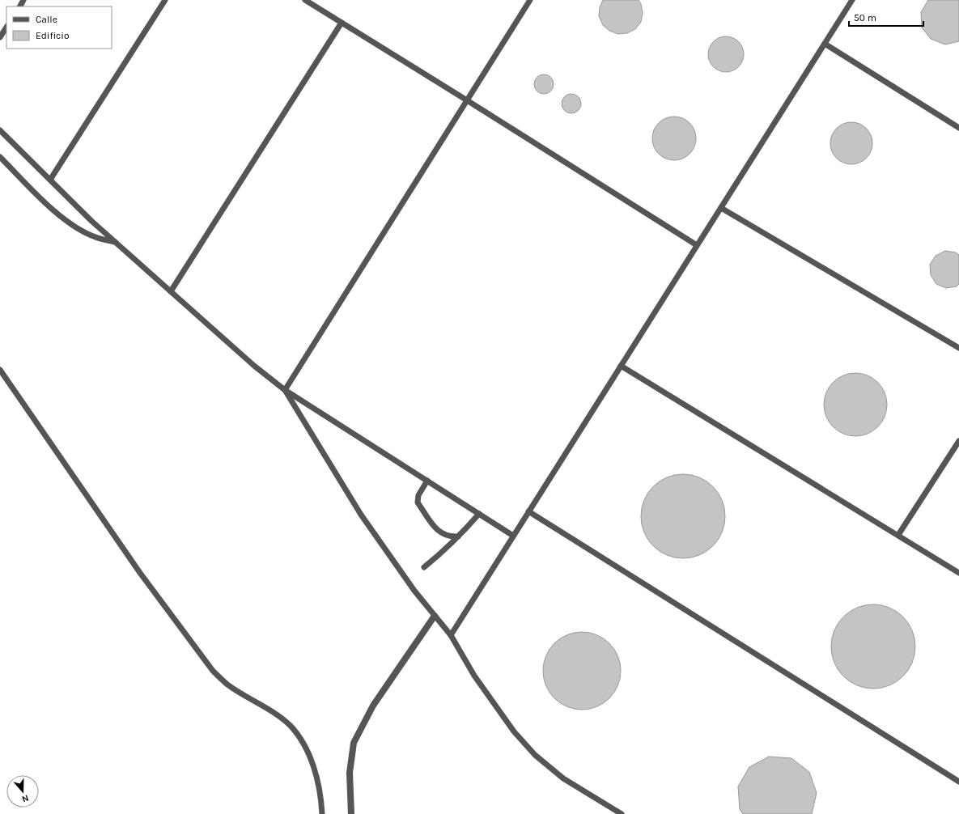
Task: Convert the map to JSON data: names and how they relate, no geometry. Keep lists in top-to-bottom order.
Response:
{
  "legend": ["Calle", "Edificio"],
  "scale_bar": "50 m",
  "north": "bottom"
}
